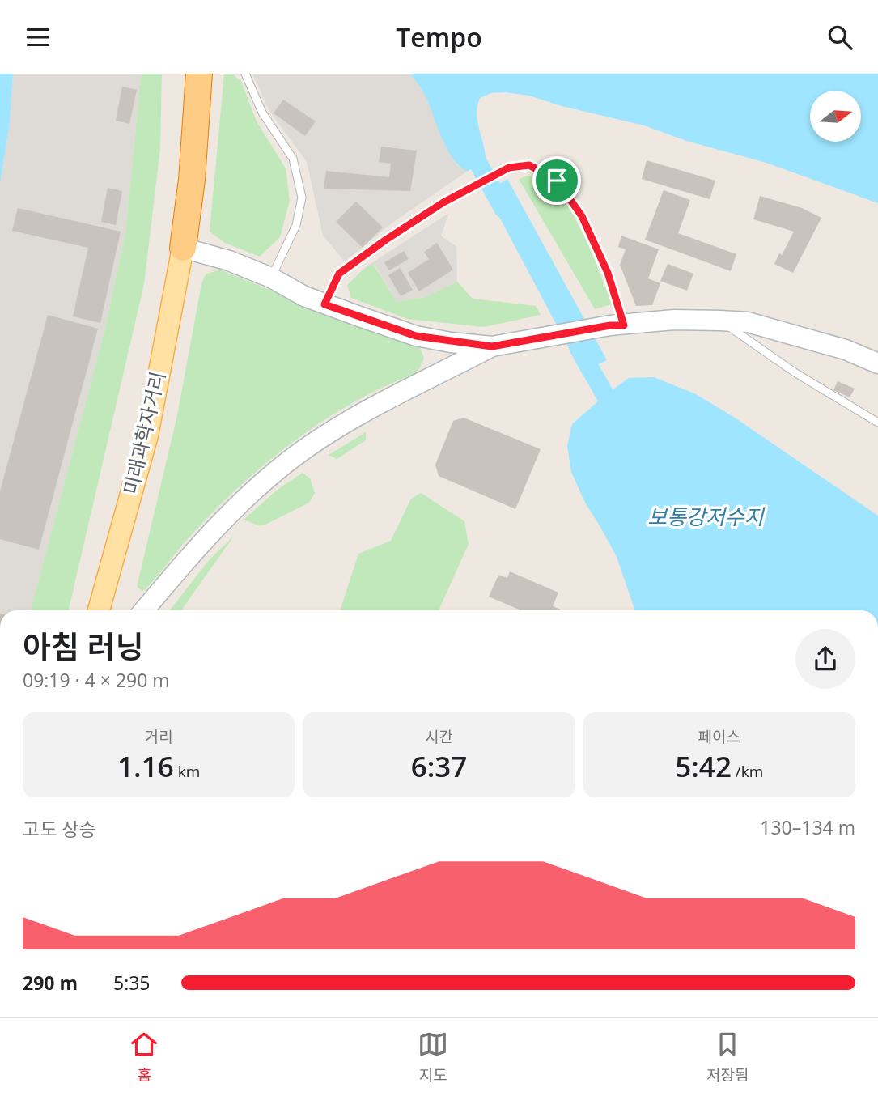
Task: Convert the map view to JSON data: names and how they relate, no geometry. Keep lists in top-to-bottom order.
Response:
{
  "streets": {
    "main road": ["미래과학자거리"]
  },
  "water": ["보통강저수지"],
  "north": "right",
  "page": {
    "header": "Tempo",
    "heading": ["아침 러닝", "09:19 · 4 × 290 m"],
    "stats": [
      ["거리", "1.16 km"],
      ["시간", "6:37"],
      ["페이스", "5:42 /km"]
    ],
    "chart": ["고도 상승", "130–134 m"],
    "list": [
      {
        "name": "290 m",
        "note": "5:35"
      }
    ],
    "tabs": ["홈", "지도", "저장됨"]
  }
}
